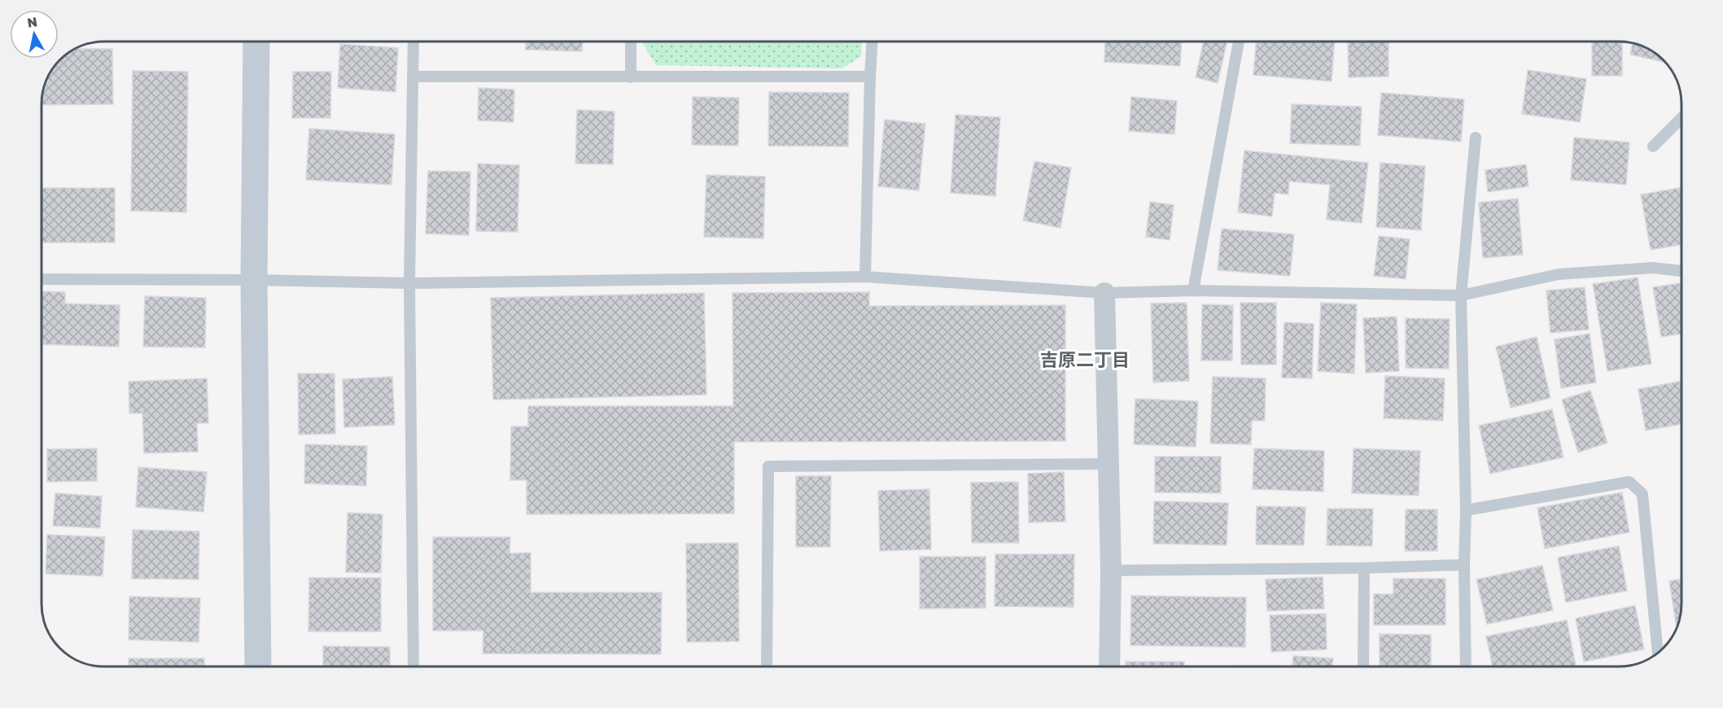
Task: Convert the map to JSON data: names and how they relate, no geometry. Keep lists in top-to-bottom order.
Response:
{
  "districts": ["吉原二丁目"],
  "north": "top"
}
